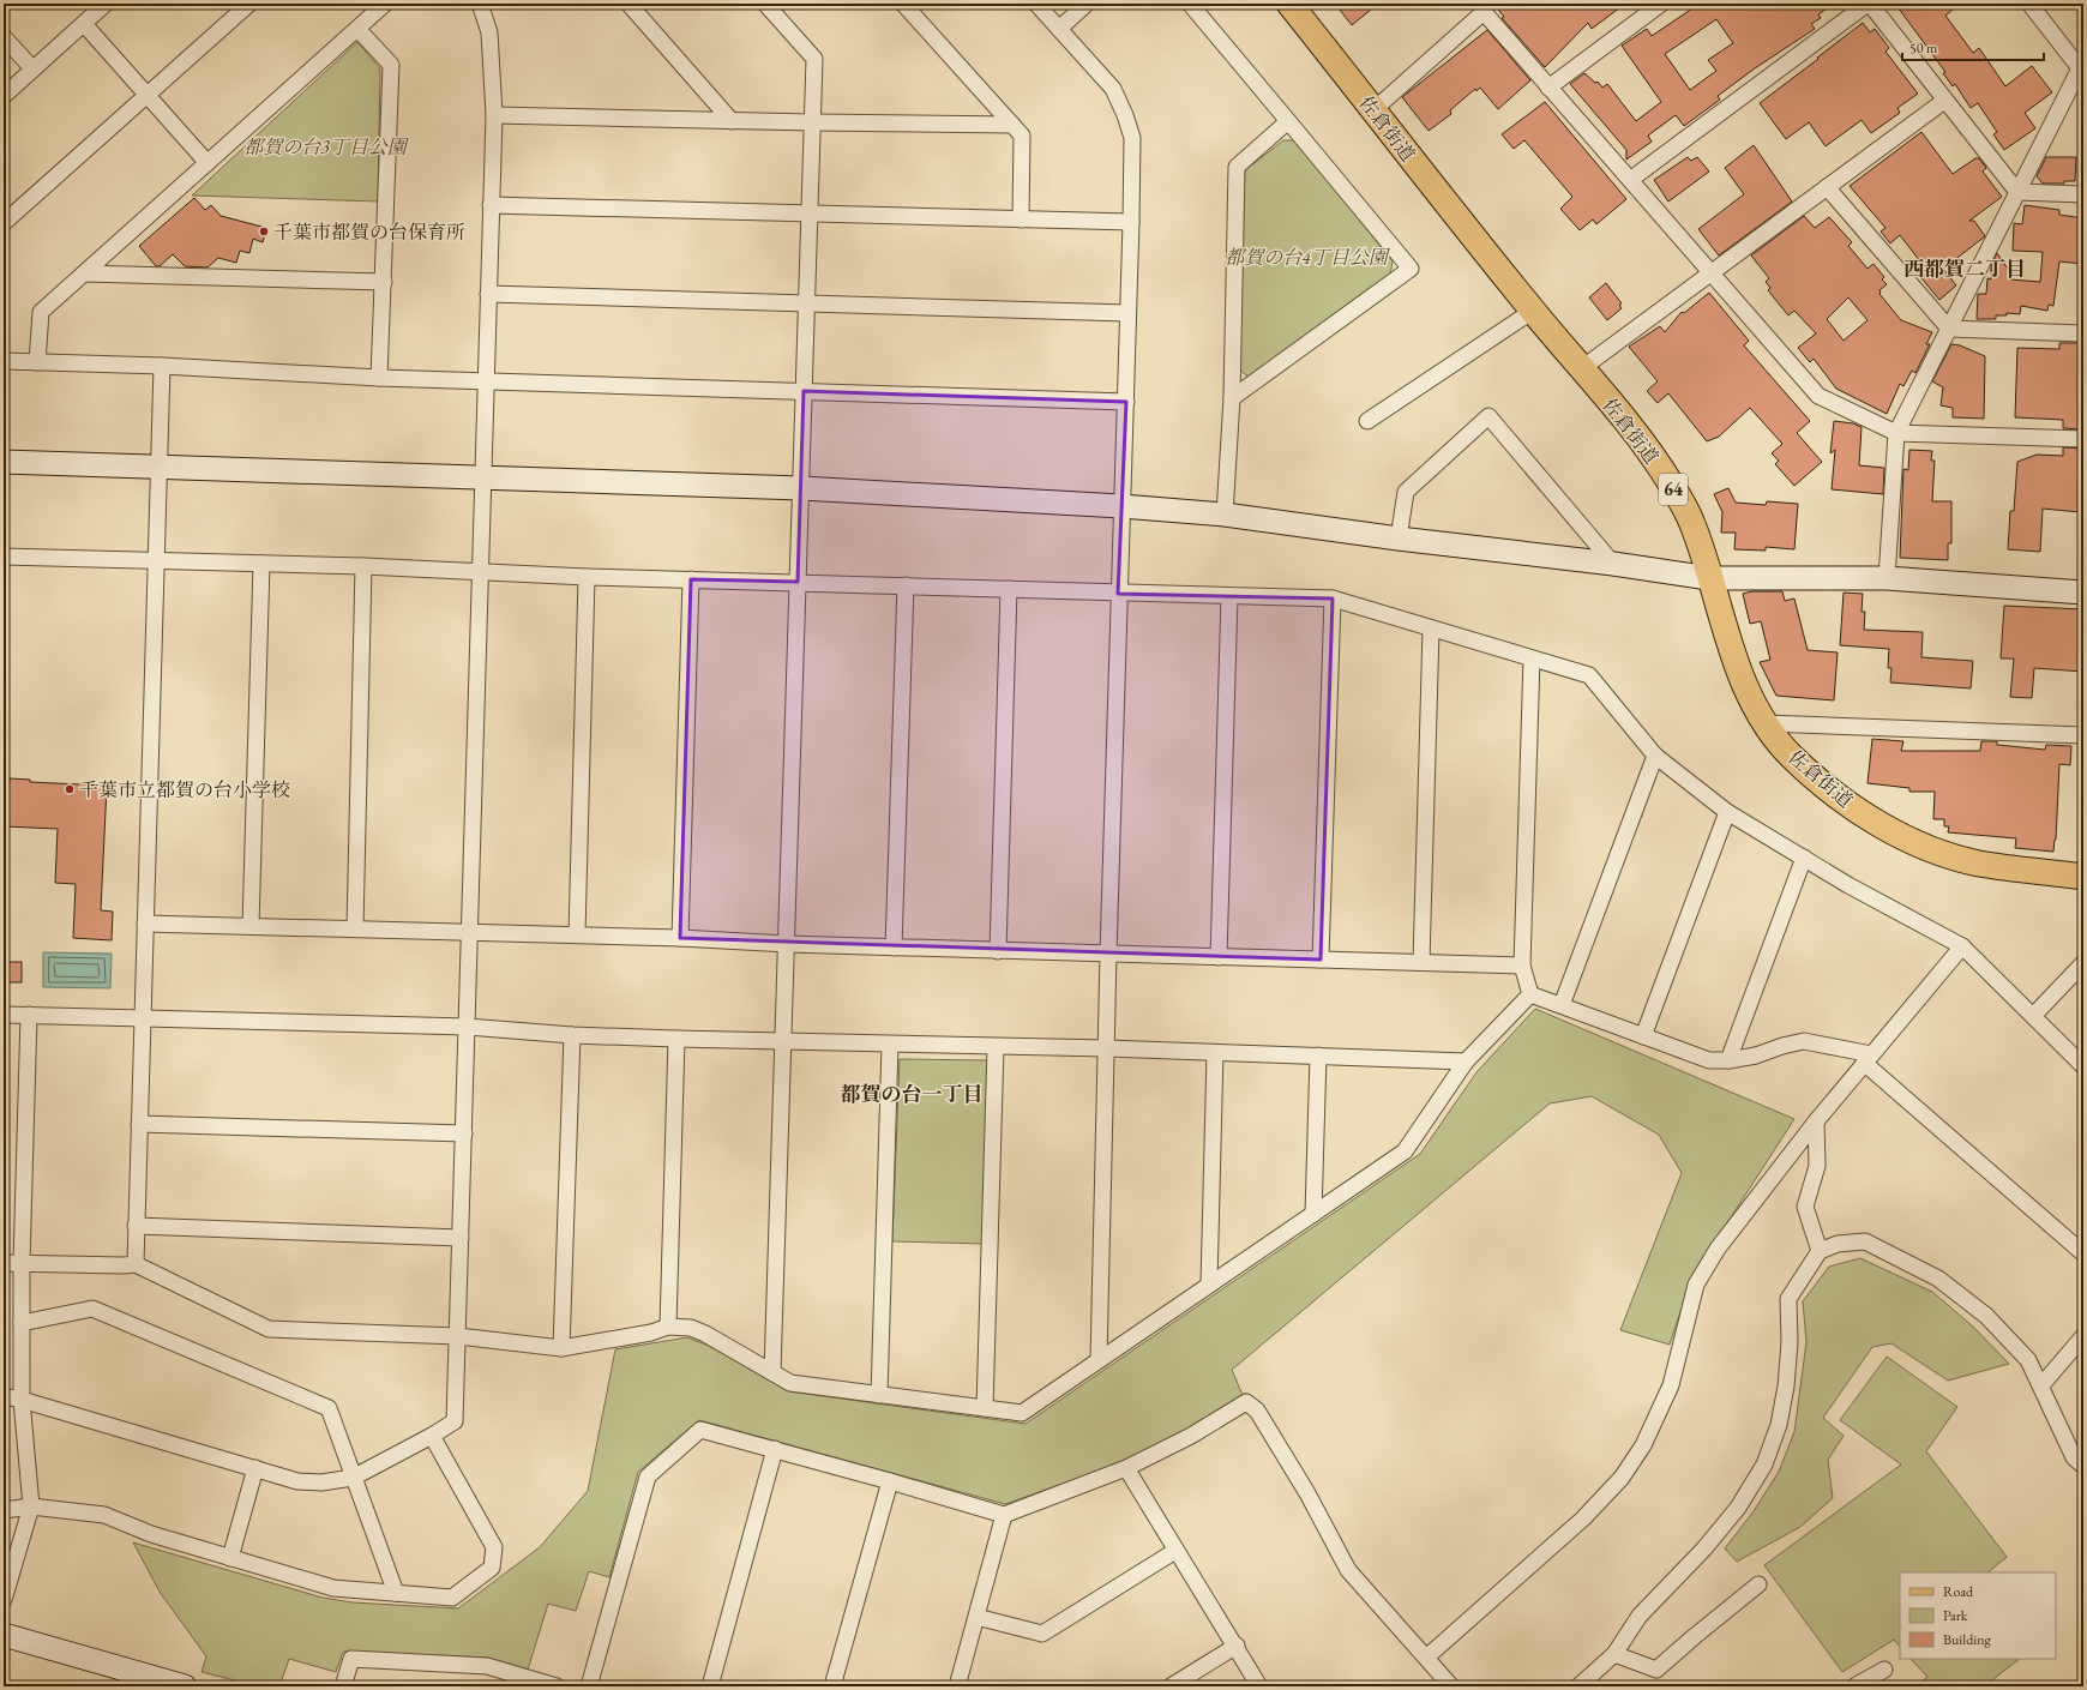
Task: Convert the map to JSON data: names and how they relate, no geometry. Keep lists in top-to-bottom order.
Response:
{
  "streets": {
    "main road": ["佐倉街道", "64"]
  },
  "districts": ["西都賀二丁目", "都賀の台一丁目"],
  "parks": ["都賀の台3丁目公園", "都賀の台4丁目公園"],
  "places": ["千葉市都賀の台保育所", "千葉市立都賀の台小学校"],
  "legend": ["Road", "Park", "Building"],
  "scale_bar": "50 m"
}
